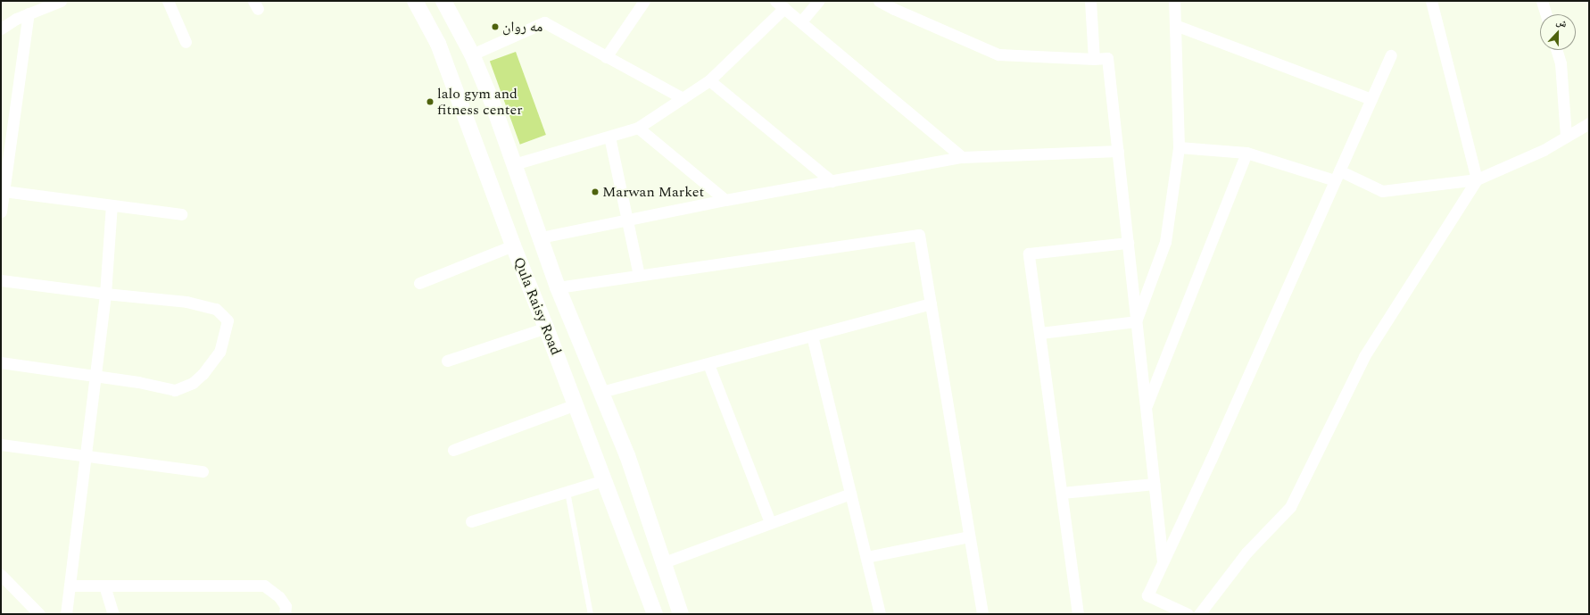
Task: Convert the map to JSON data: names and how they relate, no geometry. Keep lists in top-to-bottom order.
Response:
{
  "streets": {
    "main road": ["Qula Raisy Road"]
  },
  "places": ["مه روان", "lalo gym and fitness center", "Marwan Market"],
  "north": "top"
}
